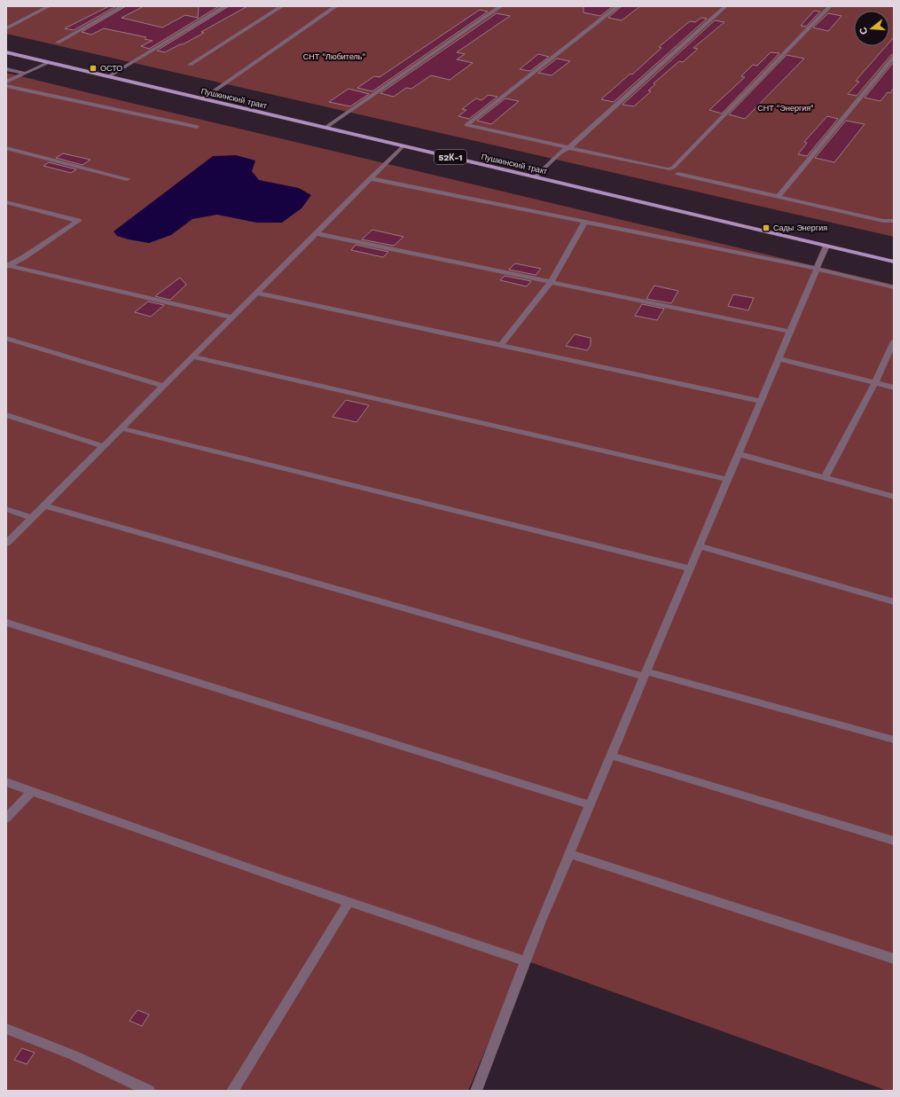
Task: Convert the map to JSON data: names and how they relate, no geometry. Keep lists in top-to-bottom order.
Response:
{
  "streets": {
    "main road": ["Пушкинский тракт", "52К-1"]
  },
  "parks": ["СНТ \"Любитель\"", "СНТ \"Энергия\""],
  "places": {
    "transit": ["ОСТО", "Сады Энергия"]
  },
  "north": "left"
}
